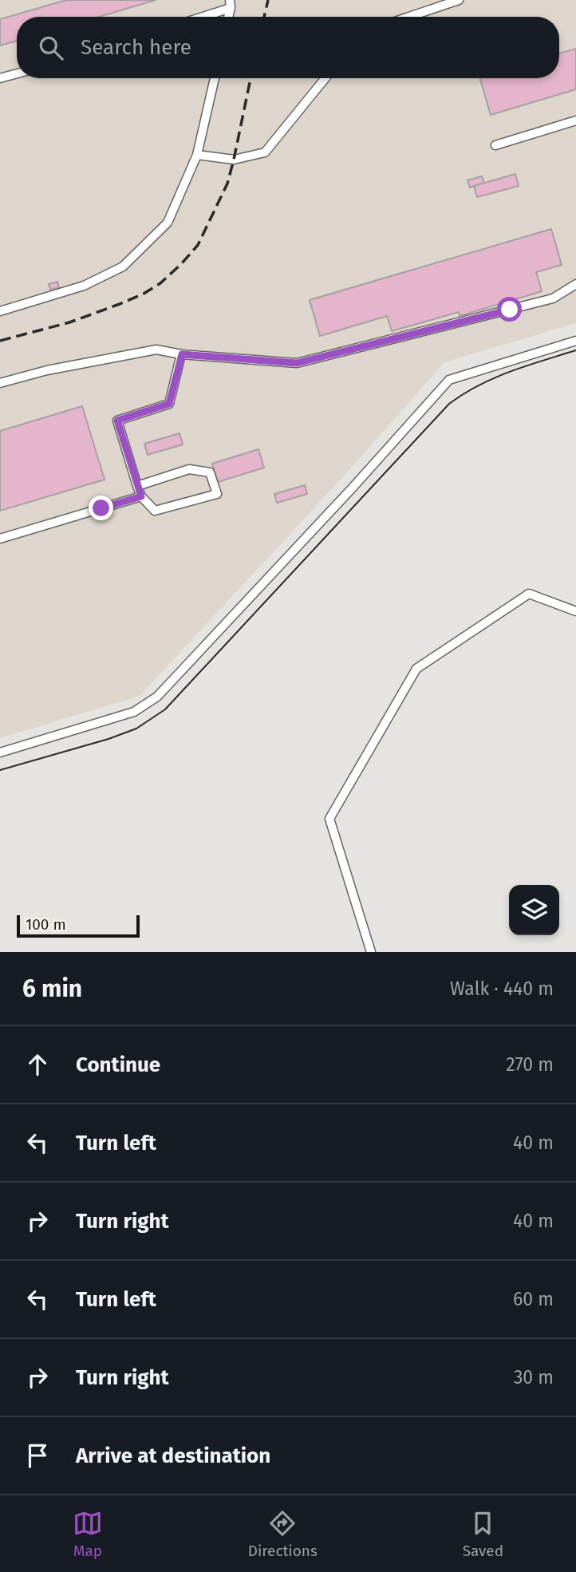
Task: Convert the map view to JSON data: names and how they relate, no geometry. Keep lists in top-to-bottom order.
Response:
{
  "scale_bar": "100 m",
  "page": {
    "search": "Search here",
    "scale": "100 m",
    "heading": ["6 min", "Walk · 440 m"],
    "list": [
      ["Continue", "270 m"],
      ["Turn left", "40 m"],
      ["Turn right", "40 m"],
      ["Turn left", "60 m"],
      ["Turn right", "30 m"],
      "Arrive at destination"
    ],
    "nav": ["Map", "Directions", "Saved"]
  }
}
